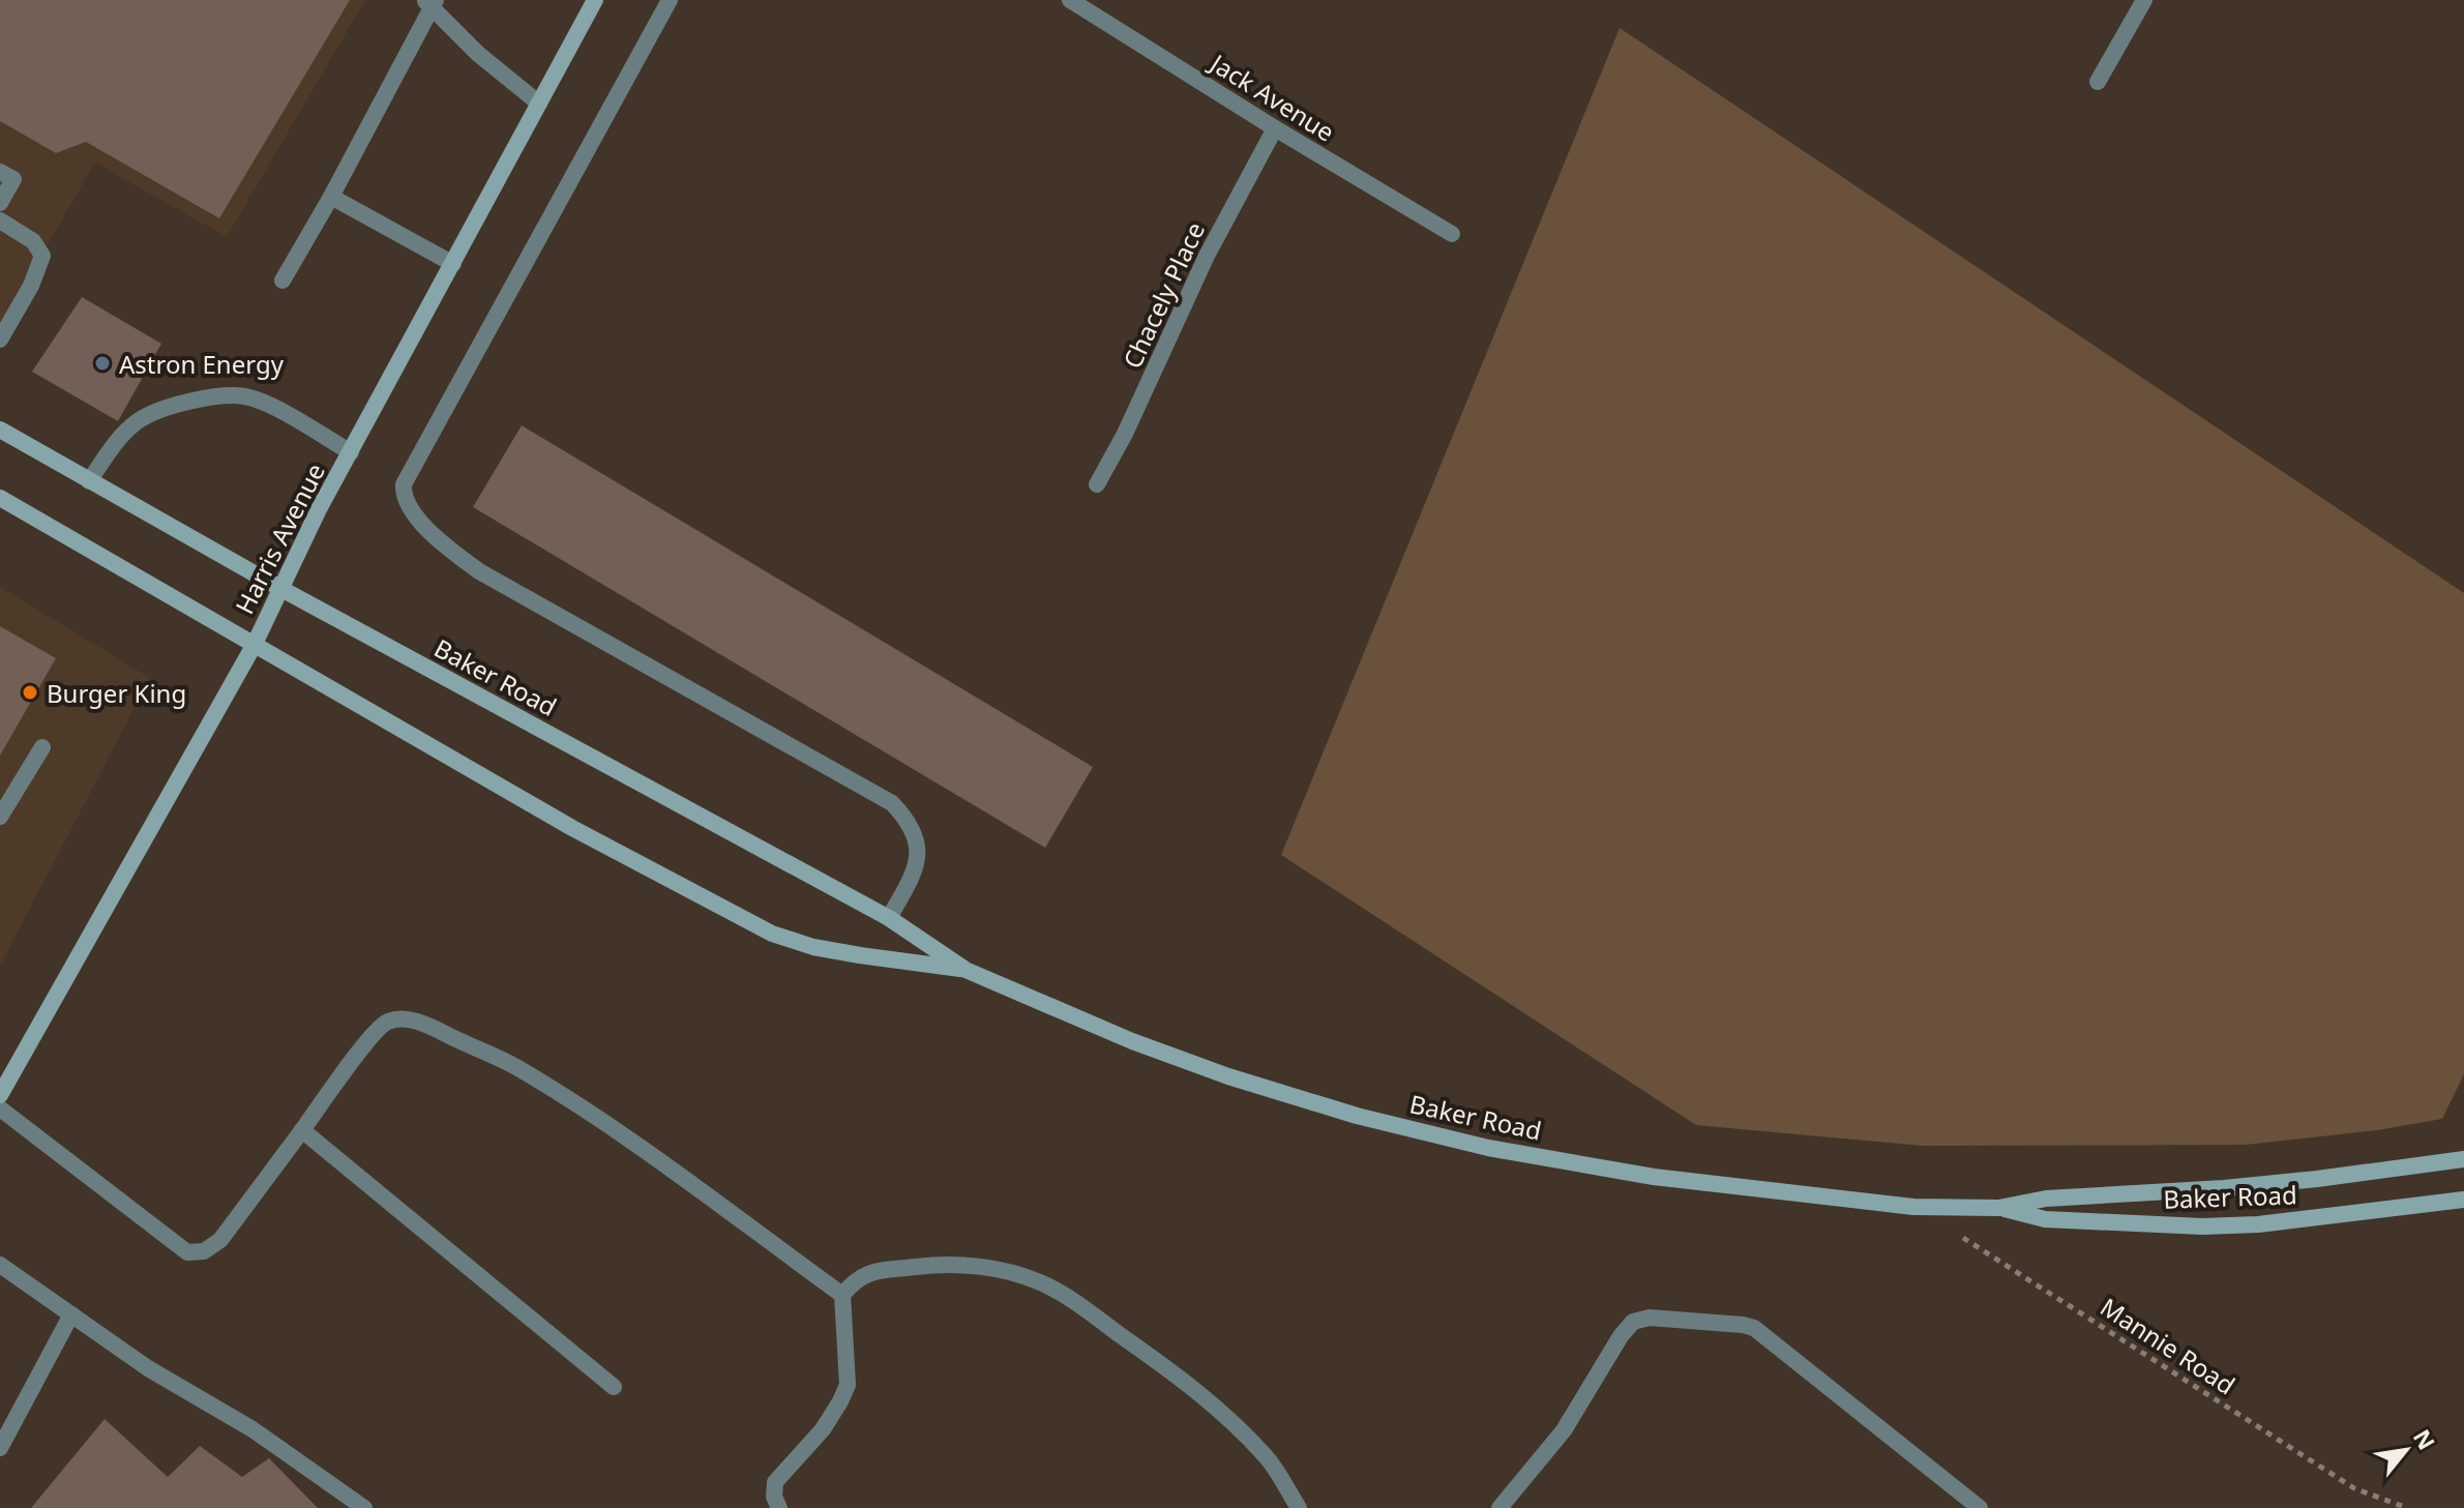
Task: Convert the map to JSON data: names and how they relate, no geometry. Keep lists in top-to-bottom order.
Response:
{
  "streets": {
    "main road": ["Harris Avenue", "Baker Road"],
    "street": ["Jack Avenue", "Chacely Place"],
    "path": ["Mannie Road"]
  },
  "crossings": [
    ["Jack Avenue", "Chacely Place"],
    ["Harris Avenue", "Baker Road"],
    ["Baker Road", "Mannie Road"]
  ],
  "places": ["Astron Energy", "Burger King"],
  "north": "top right"
}
